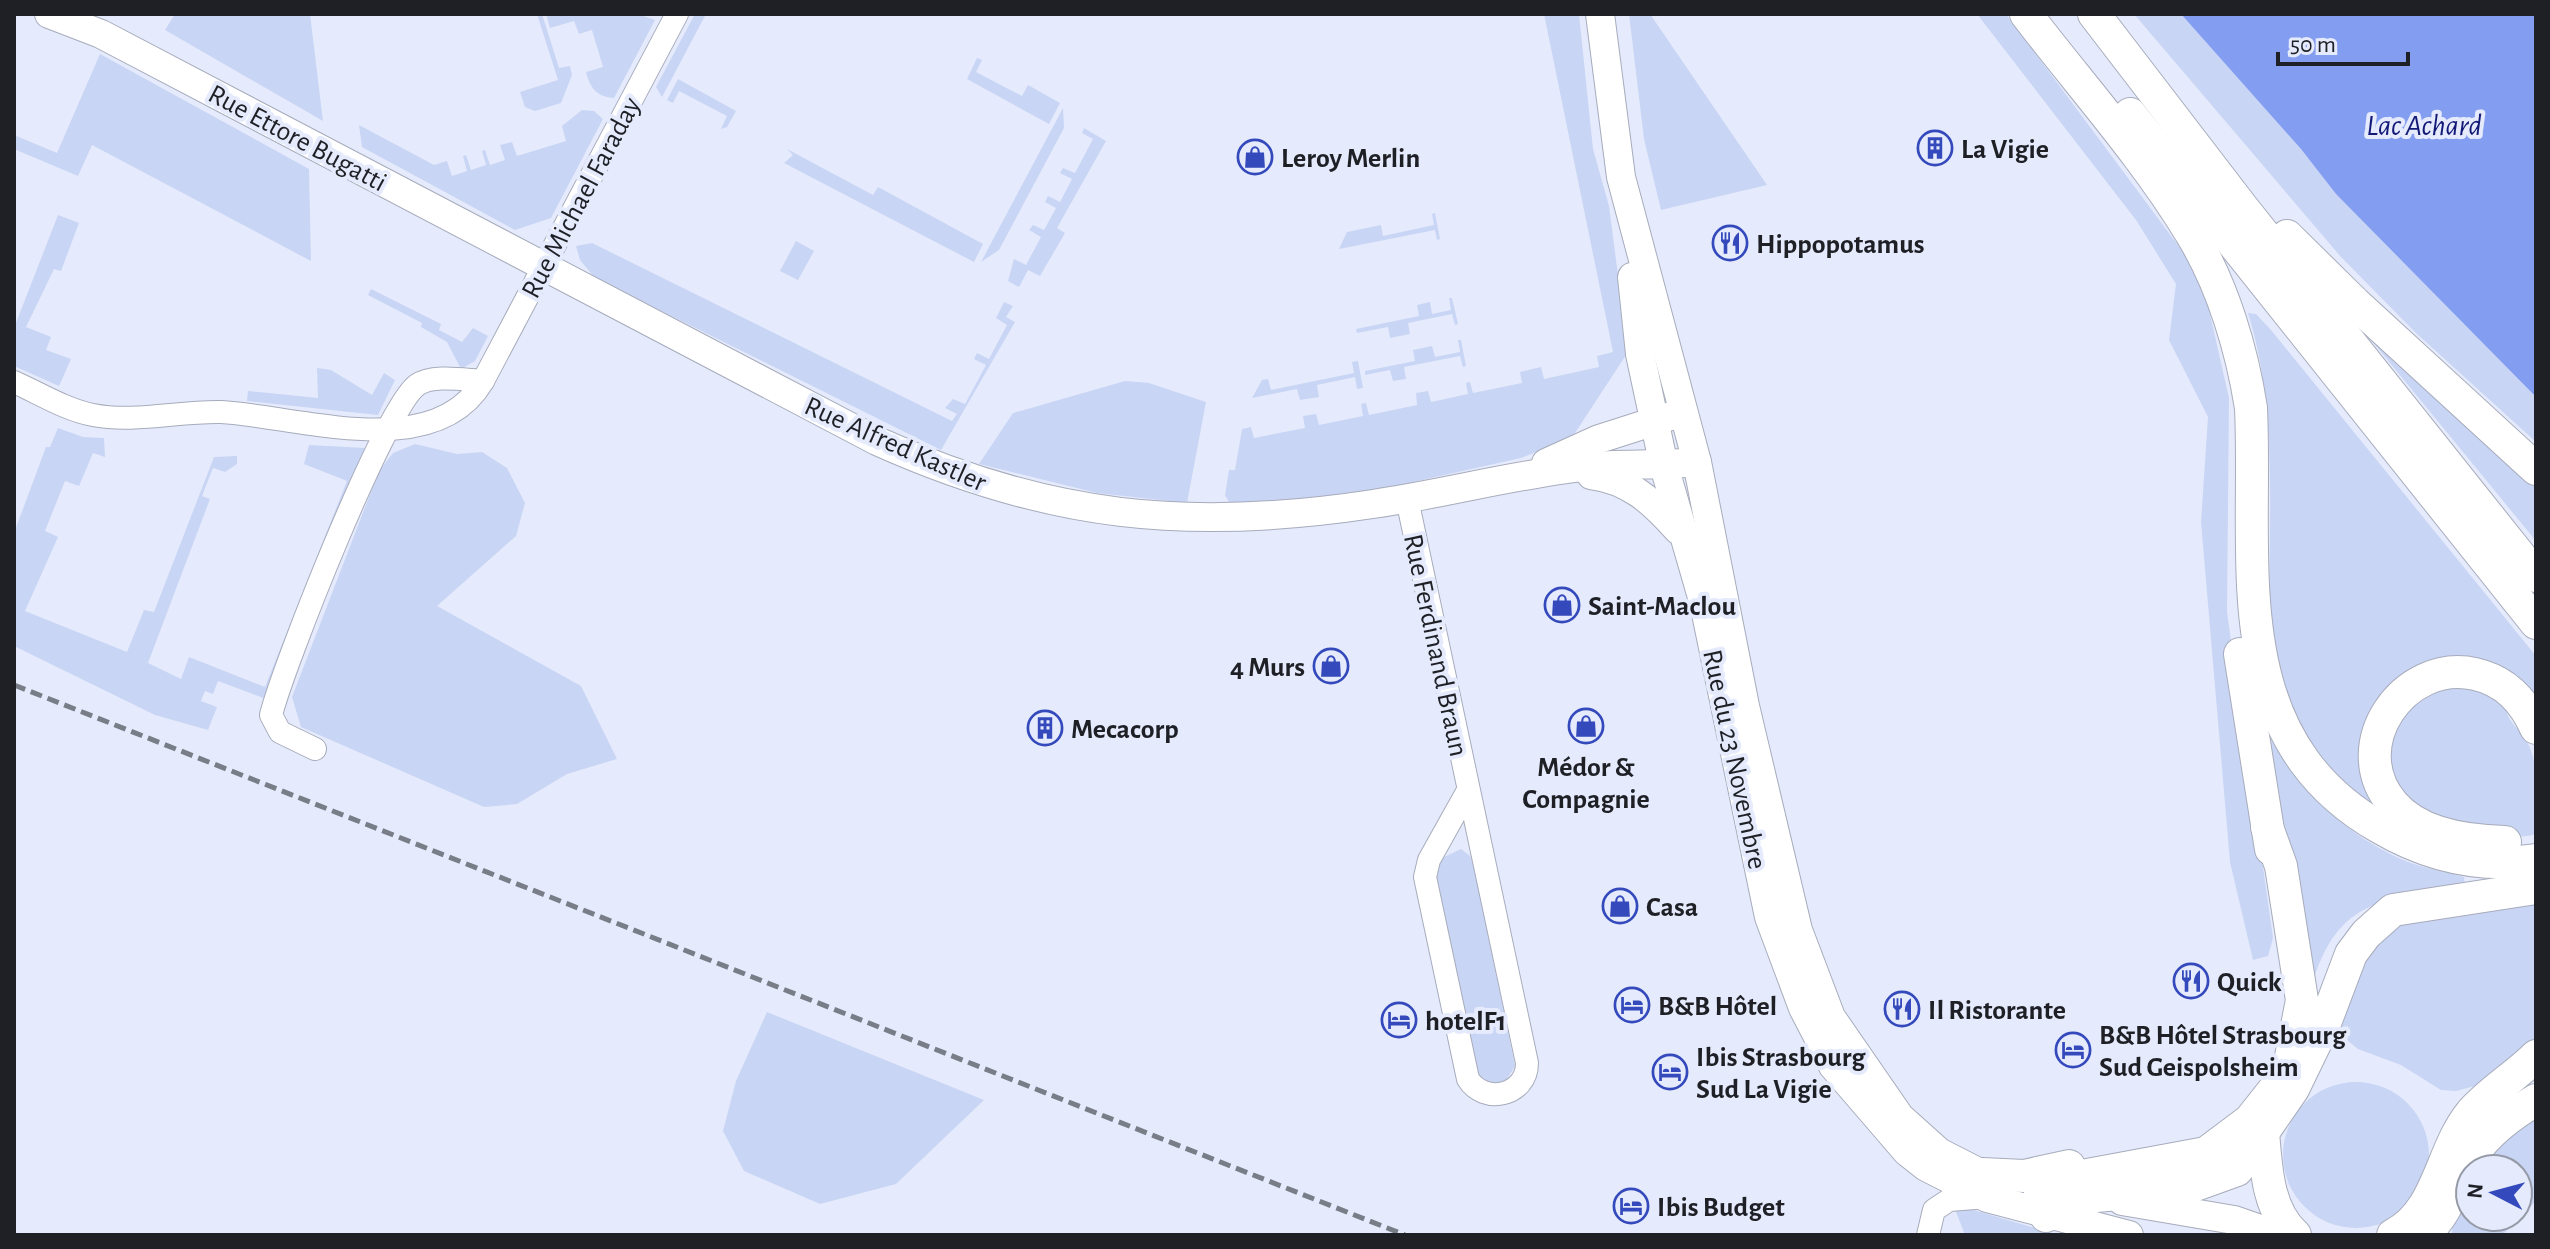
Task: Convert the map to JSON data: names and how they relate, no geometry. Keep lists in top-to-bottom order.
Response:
{
  "streets": {
    "main road": ["Rue Ettore Bugatti", "Rue Alfred Kastler", "Rue du 23 Novembre"],
    "street": ["Rue Michael Faraday", "Rue Ferdinand Braun"]
  },
  "crossings": [
    ["Rue Ettore Bugatti", "Rue Michael Faraday"],
    ["Rue Ettore Bugatti", "Rue Alfred Kastler"],
    ["Rue Michael Faraday", "Rue Alfred Kastler"],
    ["Rue Alfred Kastler", "Rue Ferdinand Braun"],
    ["Rue Alfred Kastler", "Rue du 23 Novembre"]
  ],
  "water": ["Lac Achard"],
  "places": {
    "building": ["La Vigie", "Mecacorp"],
    "shop": [
      "Leroy Merlin",
      "Saint-Maclou",
      "4 Murs",
      "Médor & Compagnie",
      "Casa"
    ],
    "restaurant": ["Hippopotamus", "Quick", "Il Ristorante"],
    "hotel": [
      "B&B Hôtel",
      "hotelF1",
      "B&B Hôtel Strasbourg Sud Geispolsheim",
      "Ibis Strasbourg Sud La Vigie",
      "Ibis Budget"
    ]
  },
  "scale_bar": "50 m",
  "north": "left"
}
